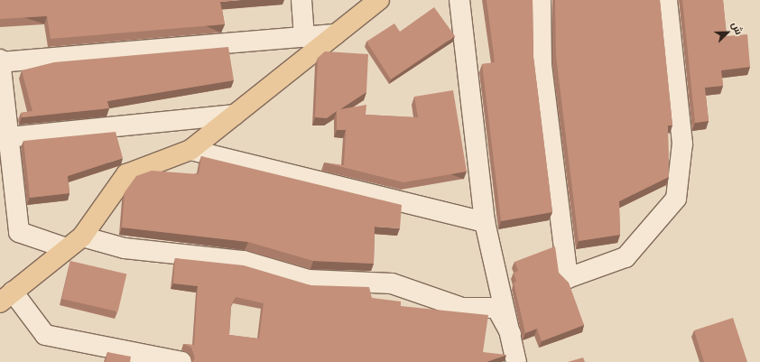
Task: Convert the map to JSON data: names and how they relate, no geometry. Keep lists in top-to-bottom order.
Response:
{
  "north": "top right"
}
